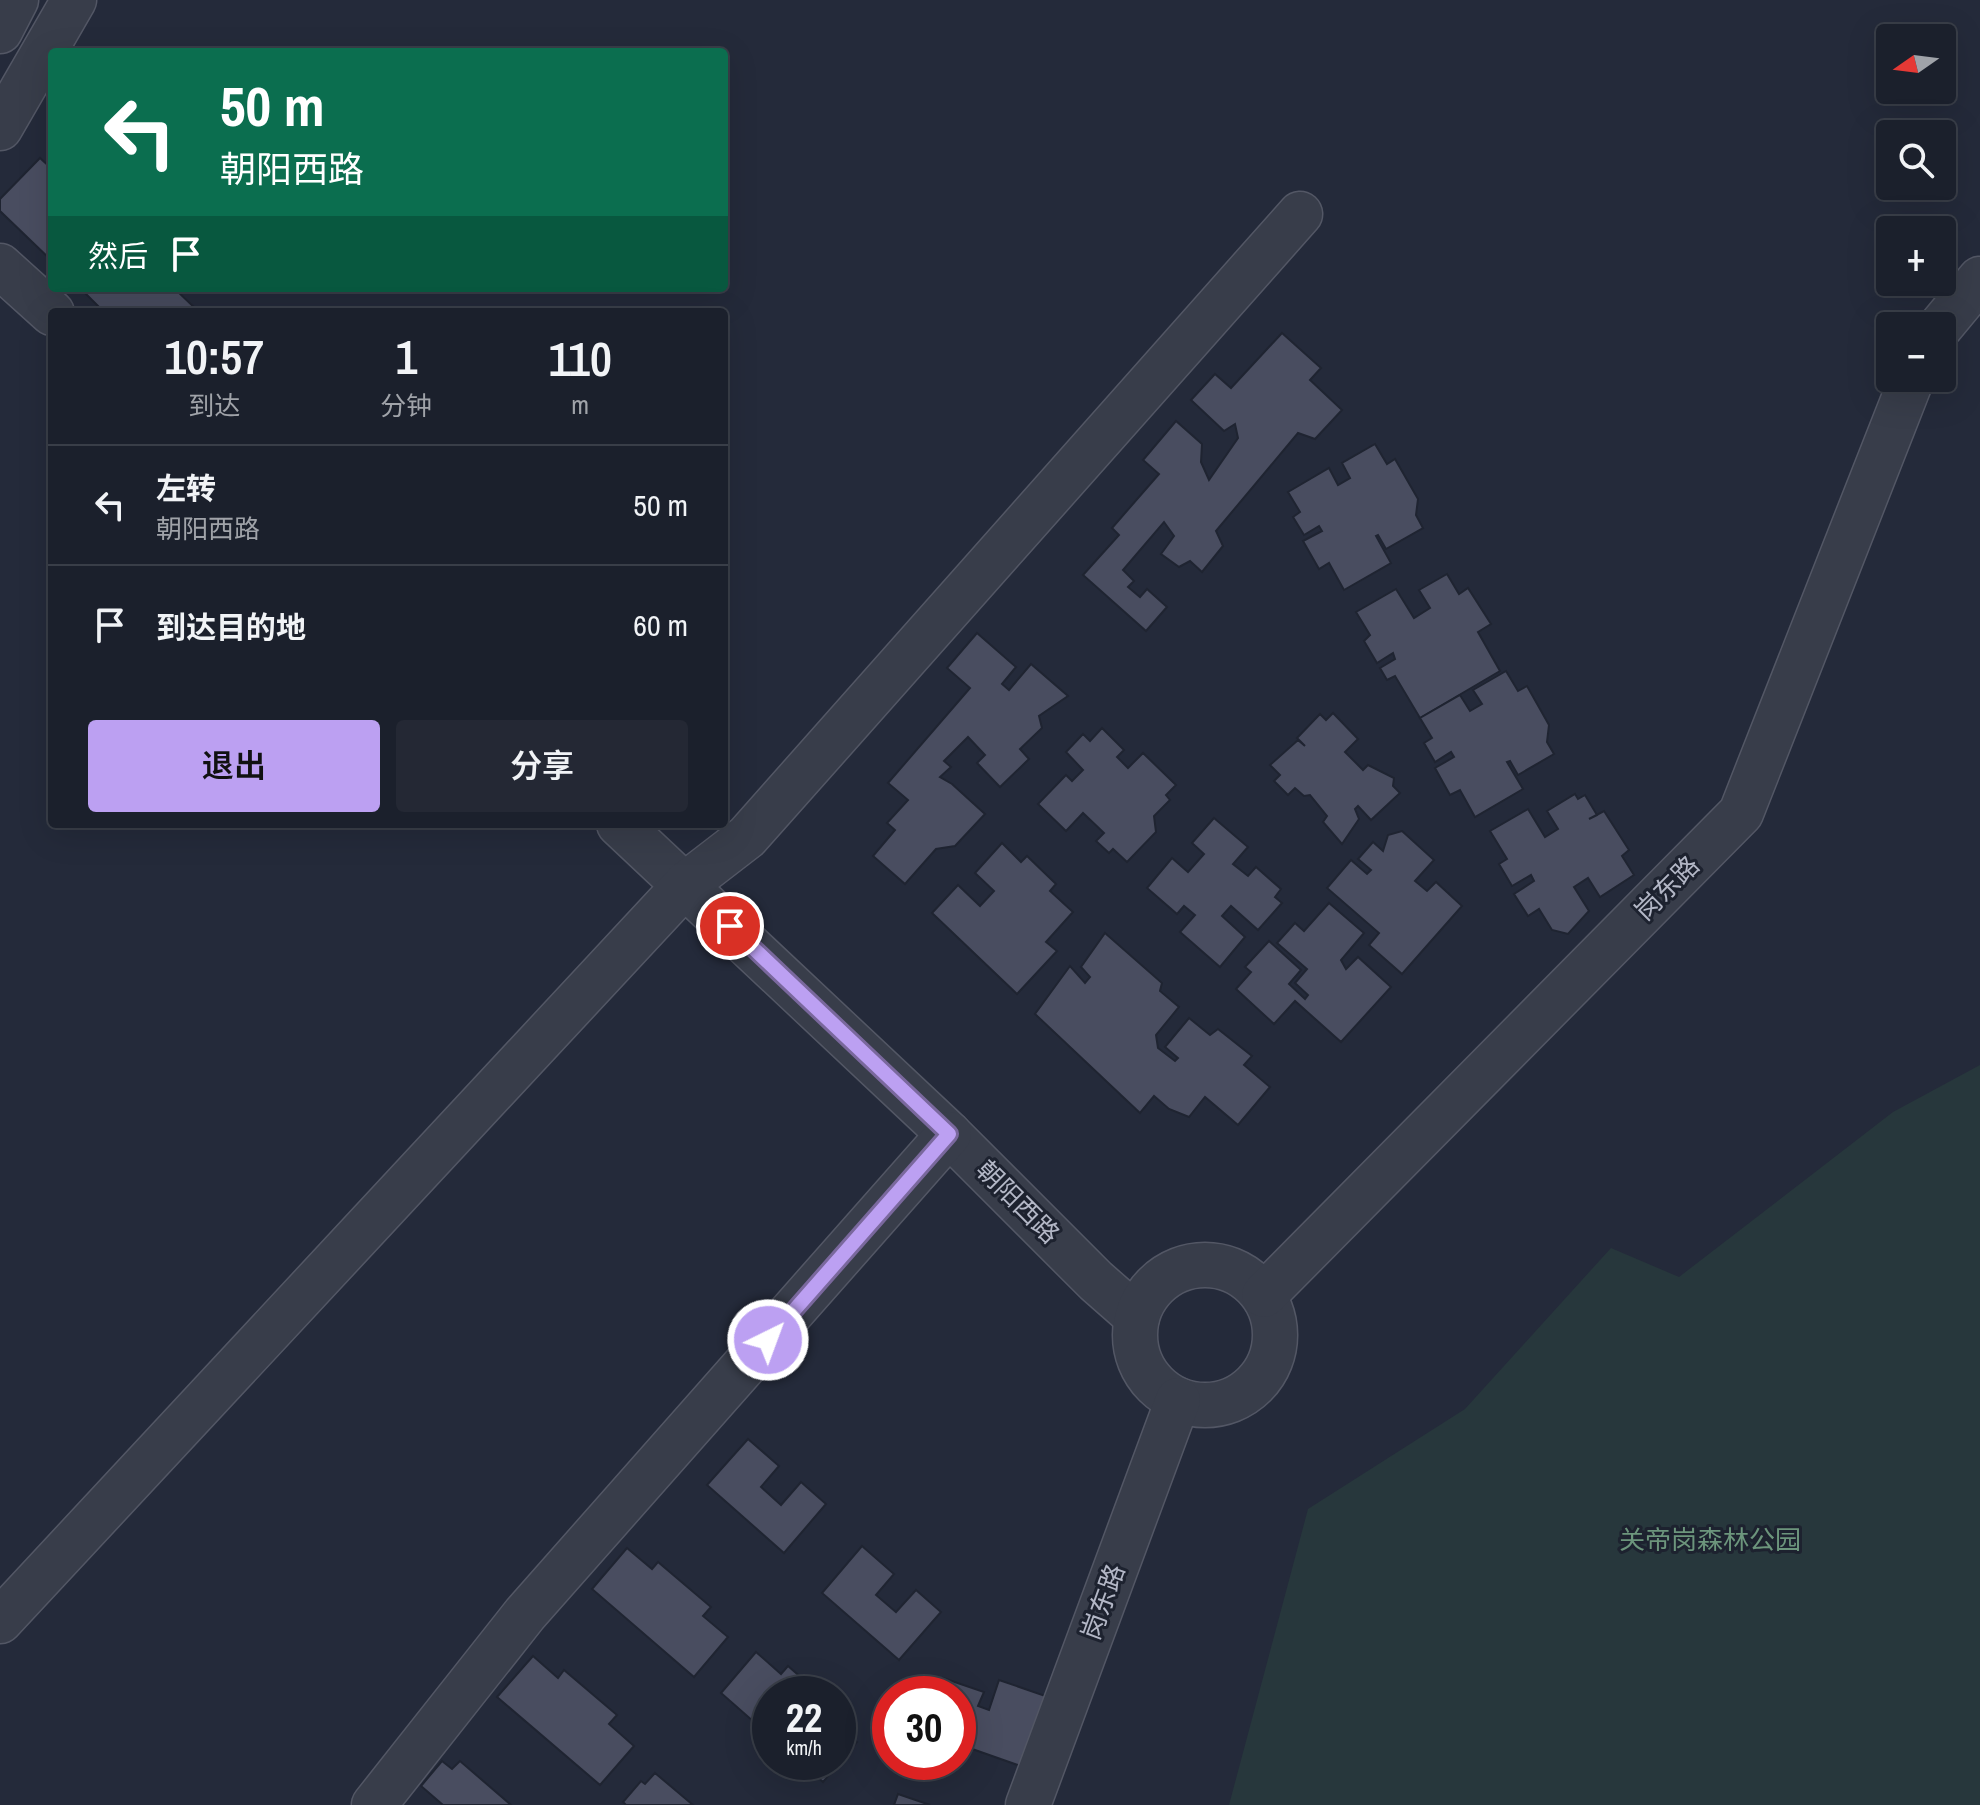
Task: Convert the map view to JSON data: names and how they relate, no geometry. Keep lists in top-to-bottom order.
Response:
{
  "streets": {
    "street": ["岗东路", "朝阳西路"]
  },
  "crossings": [
    ["岗东路", "朝阳西路"]
  ],
  "parks": ["关帝岗森林公园"],
  "north": "left",
  "page": {
    "map_buttons": ["+", "−"],
    "turn": ["50 m", "朝阳西路"],
    "then": "然后",
    "eta": [
      "10:57",
      "到达",
      "1",
      "分钟",
      "110",
      "m"
    ],
    "list": [
      {
        "name": "左转",
        "note": "朝阳西路",
        "value": "50 m"
      },
      {
        "name": "到达目的地",
        "value": "60 m"
      }
    ],
    "buttons": ["退出", "分享"],
    "speed": "22 km/h",
    "limit": "30"
  }
}
